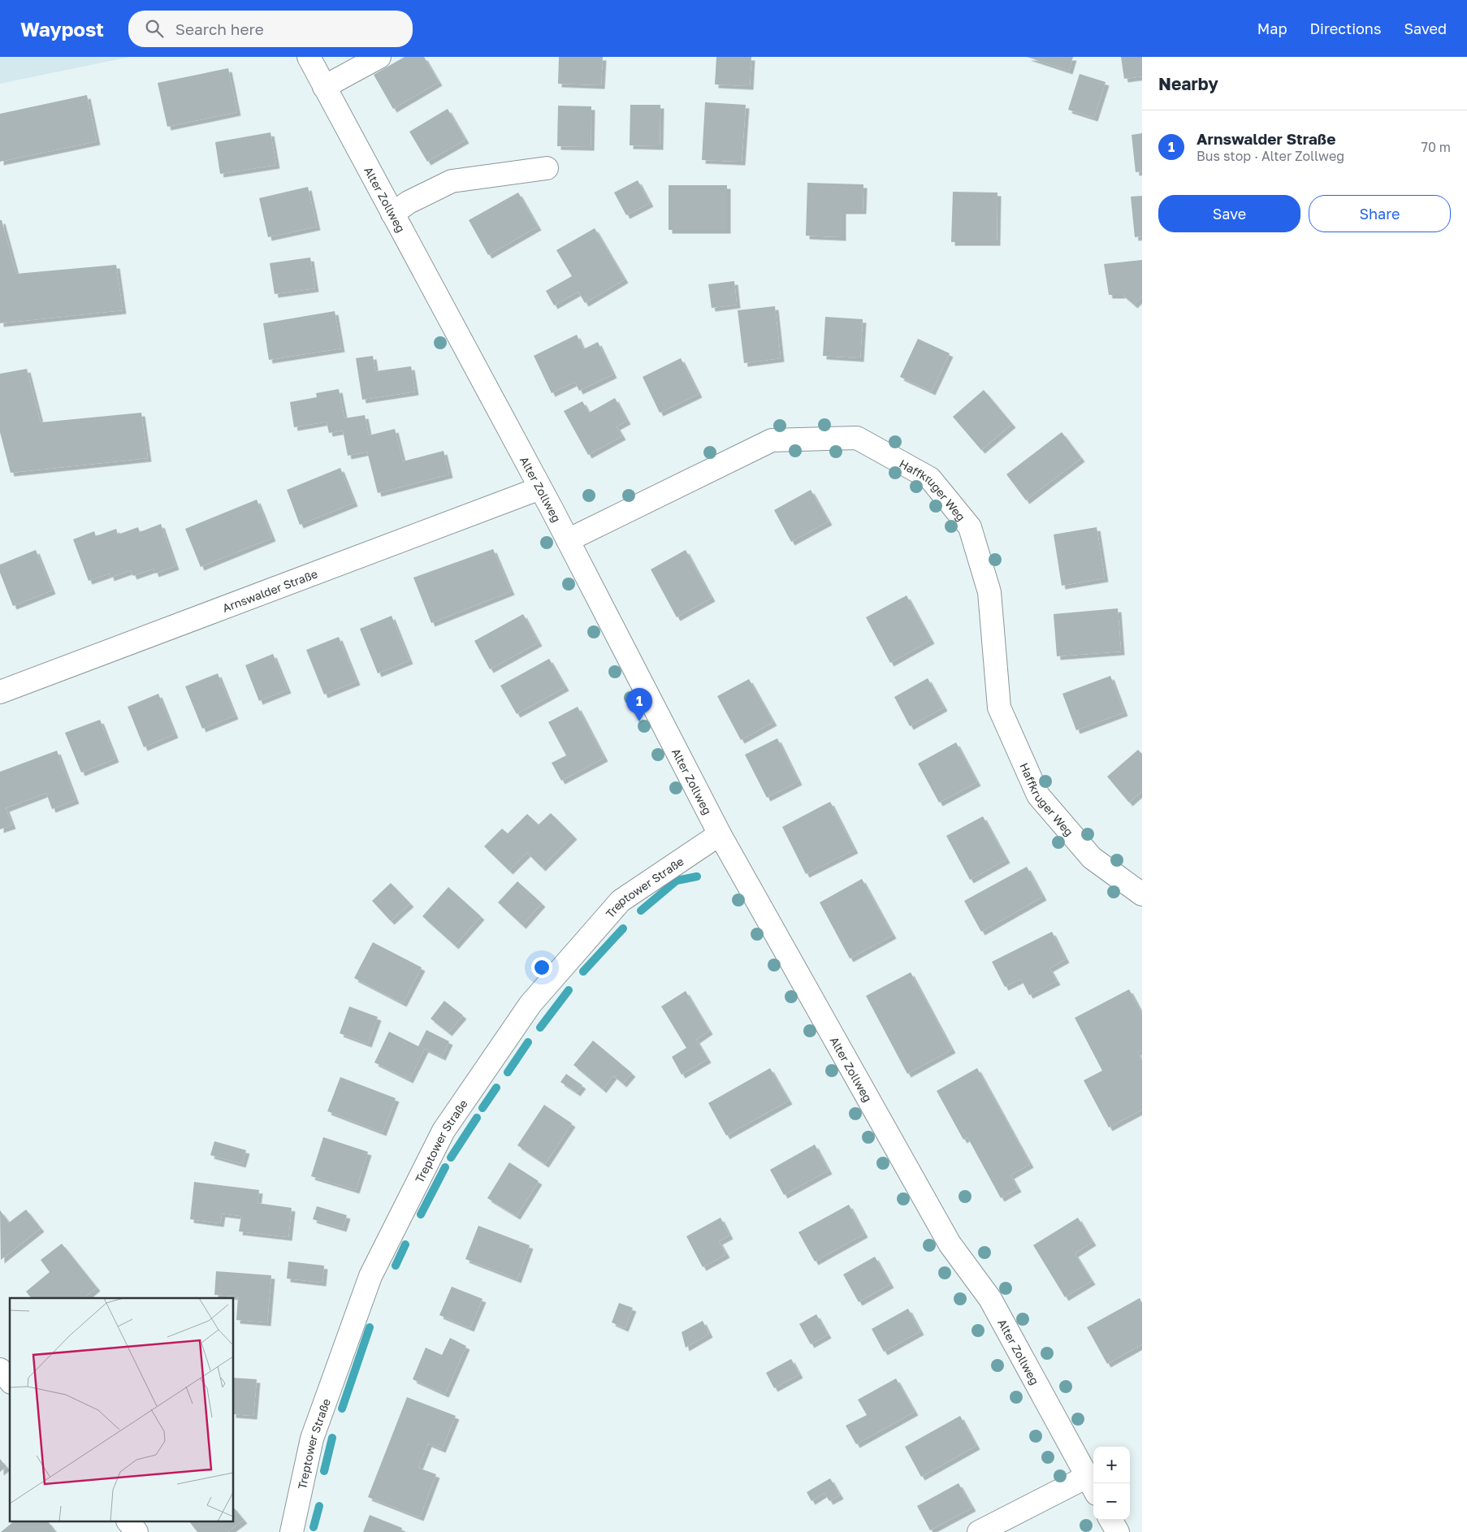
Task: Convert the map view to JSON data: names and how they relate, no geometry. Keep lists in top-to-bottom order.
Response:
{
  "streets": {
    "street": [
      "Alter Zollweg",
      "Haffkruger Weg",
      "Arnswalder Straße",
      "Treptower Straße"
    ]
  },
  "crossings": [
    ["Alter Zollweg", "Haffkruger Weg"],
    ["Alter Zollweg", "Arnswalder Straße"],
    ["Alter Zollweg", "Treptower Straße"]
  ],
  "page": {
    "header": "Waypost",
    "search": "Search here",
    "nav": ["Map", "Directions", "Saved"],
    "heading": "Nearby",
    "list": [
      {
        "mark": "1",
        "name": "Arnswalder Straße",
        "note": "Bus stop · Alter Zollweg",
        "value": "70 m"
      }
    ],
    "buttons": ["Save", "Share"],
    "pins": "1",
    "map_buttons": ["+", "−"]
  }
}
